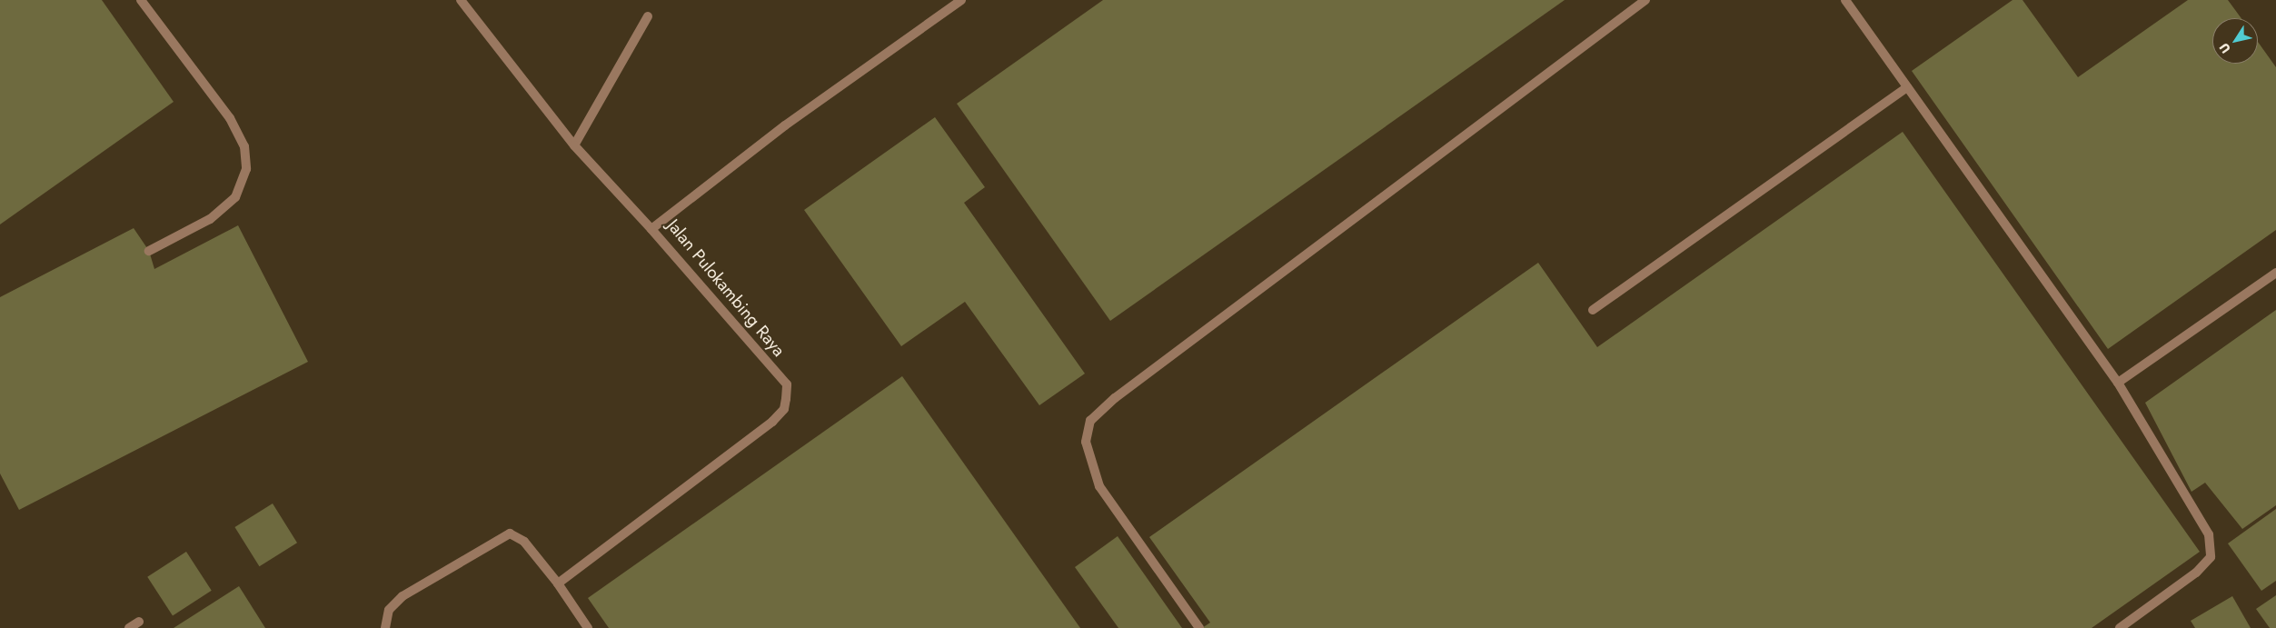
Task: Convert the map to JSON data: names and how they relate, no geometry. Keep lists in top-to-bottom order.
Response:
{
  "streets": {
    "street": ["Jalan Pulokambing Raya"]
  },
  "north": "bottom left"
}
